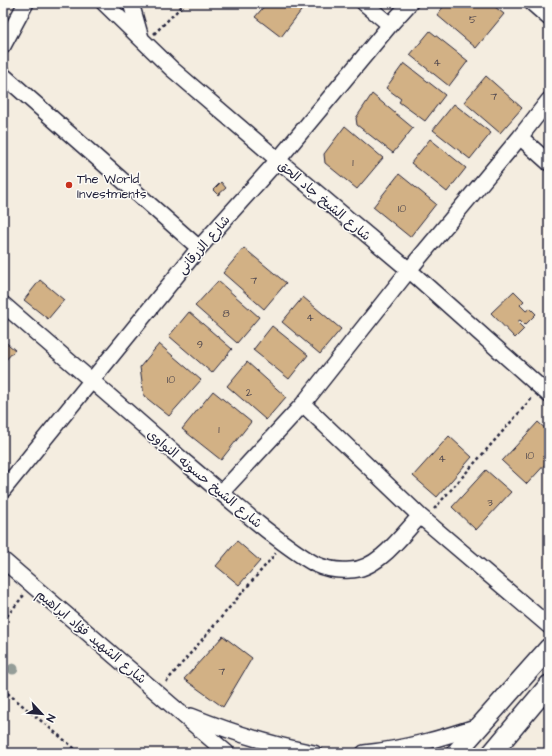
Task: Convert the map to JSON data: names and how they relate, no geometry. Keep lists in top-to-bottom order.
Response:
{
  "streets": {
    "street": [
      "شارع الشيخ جاد الحق",
      "شارع الزرقانى",
      "شارع الشيخ حسونه النواوى",
      "شارع الشهيد فؤاد ابراهيم"
    ]
  },
  "crossings": [
    ["شارع الشيخ جاد الحق", "شارع الزرقانى"],
    ["شارع الزرقانى", "شارع الشيخ حسونه النواوى"]
  ],
  "places": ["The World Investments"],
  "house_numbers": [
    "5",
    "4",
    "7",
    "1",
    "10",
    "7",
    "8",
    "4",
    "9",
    "10",
    "2",
    "1",
    "10",
    "4",
    "3",
    "7"
  ],
  "north": "bottom right"
}
